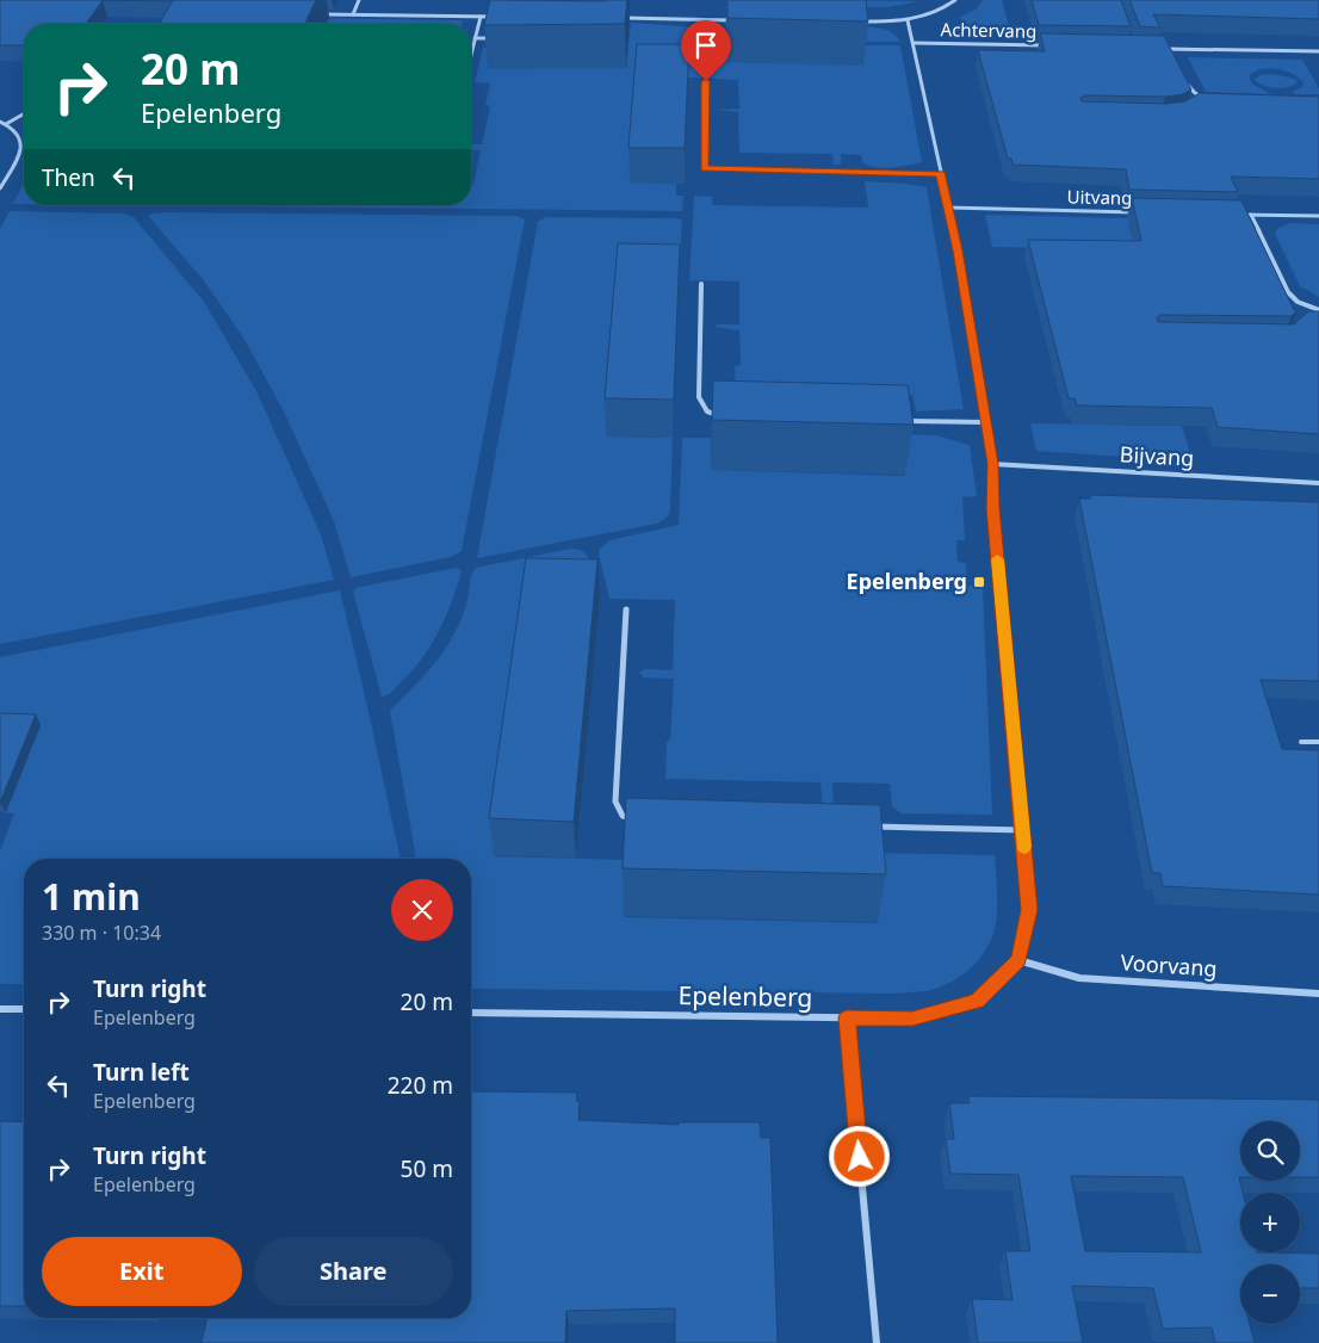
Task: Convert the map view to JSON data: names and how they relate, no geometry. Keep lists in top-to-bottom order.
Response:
{
  "streets": {
    "street": [
      "Achtervang",
      "Uitvang",
      "Bijvang",
      "Voorvang",
      "Epelenberg"
    ]
  },
  "crossings": [
    ["Voorvang", "Epelenberg"]
  ],
  "places": {
    "transit": ["Epelenberg"]
  },
  "page": {
    "turn": ["20 m", "Epelenberg"],
    "then": "Then",
    "heading": ["1 min", "330 m · 10:34"],
    "list": [
      {
        "name": "Turn right",
        "note": "Epelenberg",
        "value": "20 m"
      },
      {
        "name": "Turn left",
        "note": "Epelenberg",
        "value": "220 m"
      },
      {
        "name": "Turn right",
        "note": "Epelenberg",
        "value": "50 m"
      }
    ],
    "map_buttons": ["+", "−"],
    "buttons": ["Exit", "Share"]
  }
}
